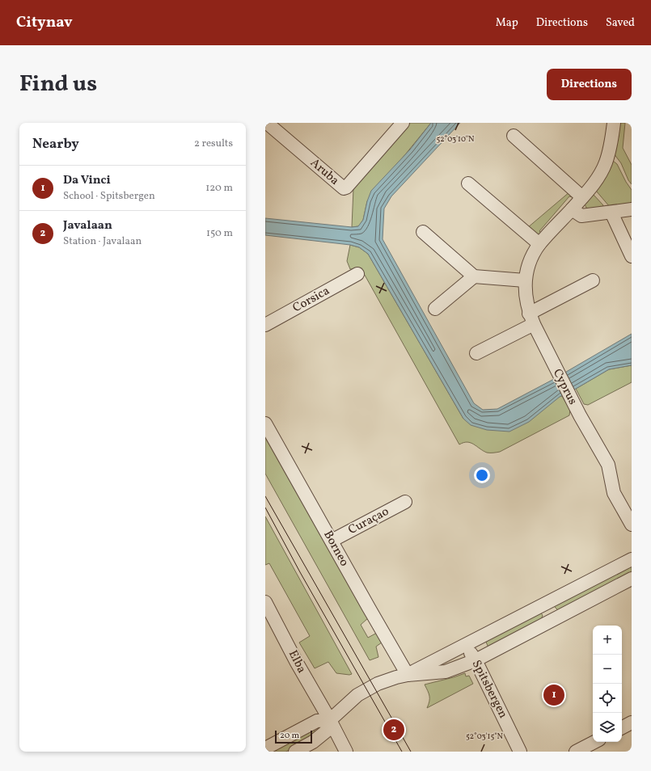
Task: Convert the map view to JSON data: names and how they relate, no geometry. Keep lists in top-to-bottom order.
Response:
{
  "streets": {
    "street": [
      "Aruba",
      "Corsica",
      "Cyprus",
      "Curaçao",
      "Borneo",
      "Elba",
      "Spitsbergen"
    ]
  },
  "crossings": [
    ["Curaçao", "Borneo"]
  ],
  "scale_bar": "20 m",
  "page": {
    "header": "Citynav",
    "nav": ["Map", "Directions", "Saved"],
    "title": "Find us",
    "buttons": "Directions",
    "heading": ["Nearby", "2 results"],
    "list": [
      {
        "mark": "1",
        "name": "Da Vinci",
        "note": "School · Spitsbergen",
        "value": "120 m"
      },
      {
        "mark": "2",
        "name": "Javalaan",
        "note": "Station · Javalaan",
        "value": "150 m"
      }
    ],
    "map_buttons": ["+", "−"],
    "pins": ["1", "2"],
    "scale": "20 m"
  },
  "coordinates": ["52°03'10\"N", "52°03'15\"N"]
}
